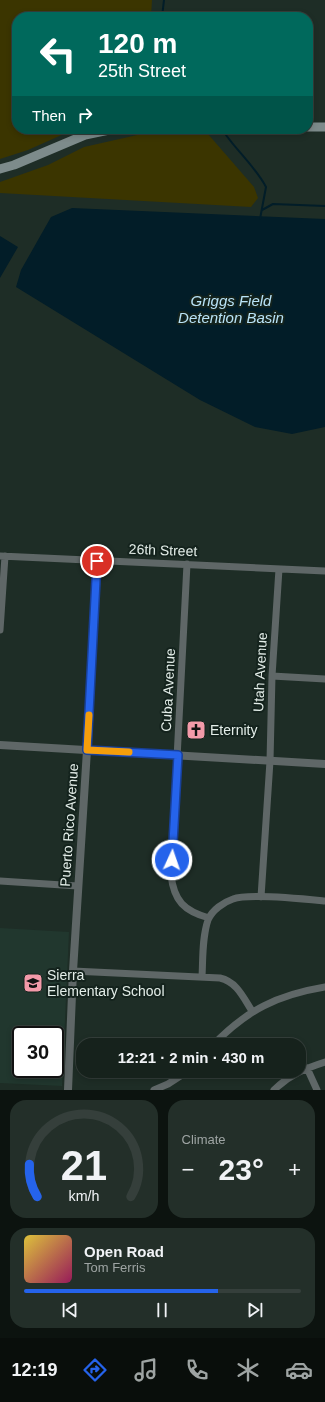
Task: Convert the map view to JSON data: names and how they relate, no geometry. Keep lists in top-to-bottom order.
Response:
{
  "streets": {
    "street": [
      "26th Street",
      "Utah Avenue",
      "Cuba Avenue",
      "Puerto Rico Avenue"
    ]
  },
  "crossings": [
    ["26th Street", "Utah Avenue"],
    ["26th Street", "Cuba Avenue"],
    ["26th Street", "Puerto Rico Avenue"]
  ],
  "water": ["Griggs Field Detention Basin"],
  "places": {
    "church": ["Eternity"],
    "school or university": ["Sierra Elementary School"]
  },
  "page": {
    "turn": ["120 m", "25th Street"],
    "then": "Then",
    "limit": "30",
    "trip": "12:21 · 2 min · 430 m",
    "tile": "Climate",
    "heat": ["−", "23°", "+"],
    "song": ["Open Road", "Tom Ferris"],
    "tabs": "12:19",
    "gauge": ["21", "km/h"]
  }
}
